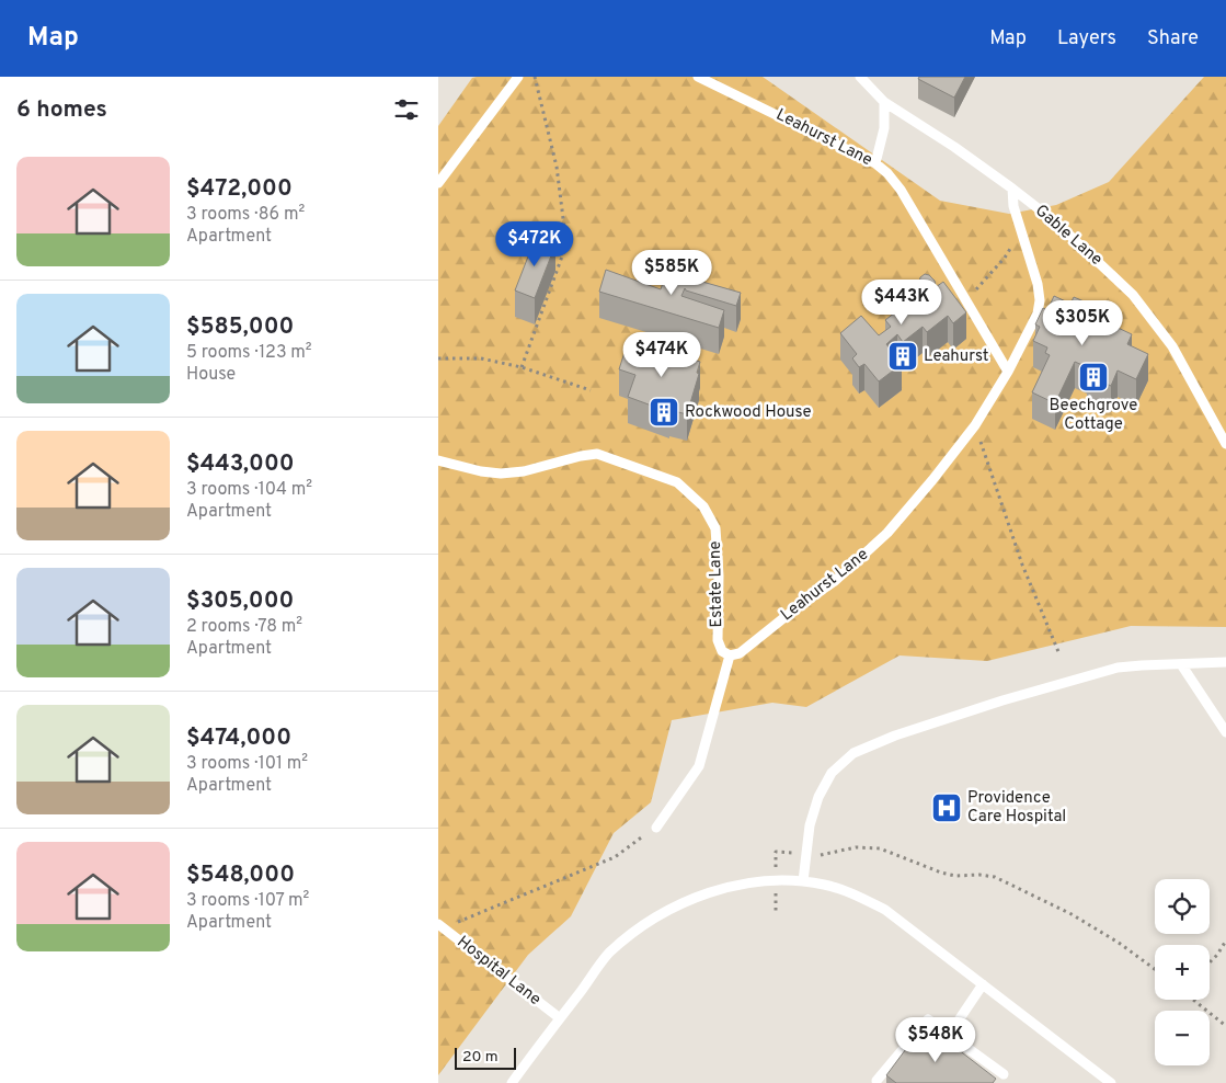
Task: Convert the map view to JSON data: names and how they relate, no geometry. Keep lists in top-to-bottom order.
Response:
{
  "streets": {
    "lane": [
      "Leahurst Lane",
      "Gable Lane",
      "Estate Lane",
      "Hospital Lane"
    ]
  },
  "crossings": [
    ["Leahurst Lane", "Gable Lane"],
    ["Leahurst Lane", "Estate Lane"]
  ],
  "places": {
    "building": ["Leahurst", "Beechgrove Cottage", "Rockwood House"],
    "hospital": ["Providence Care Hospital"]
  },
  "scale_bar": "20 m",
  "page": {
    "header": "Map",
    "nav": ["Map", "Layers", "Share"],
    "heading": "6 homes",
    "list": [
      {
        "name": "$472,000",
        "note": "3 rooms · 86 m² · Apartment"
      },
      {
        "name": "$585,000",
        "note": "5 rooms · 123 m² · House"
      },
      {
        "name": "$443,000",
        "note": "3 rooms · 104 m² · Apartment"
      },
      {
        "name": "$305,000",
        "note": "2 rooms · 78 m² · Apartment"
      },
      {
        "name": "$474,000",
        "note": "3 rooms · 101 m² · Apartment"
      },
      {
        "name": "$548,000",
        "note": "3 rooms · 107 m² · Apartment"
      }
    ],
    "price": [
      "$472K",
      "$585K",
      "$443K",
      "$305K",
      "$474K",
      "$548K"
    ],
    "map_buttons": ["+", "−"],
    "scale": "20 m"
  }
}
